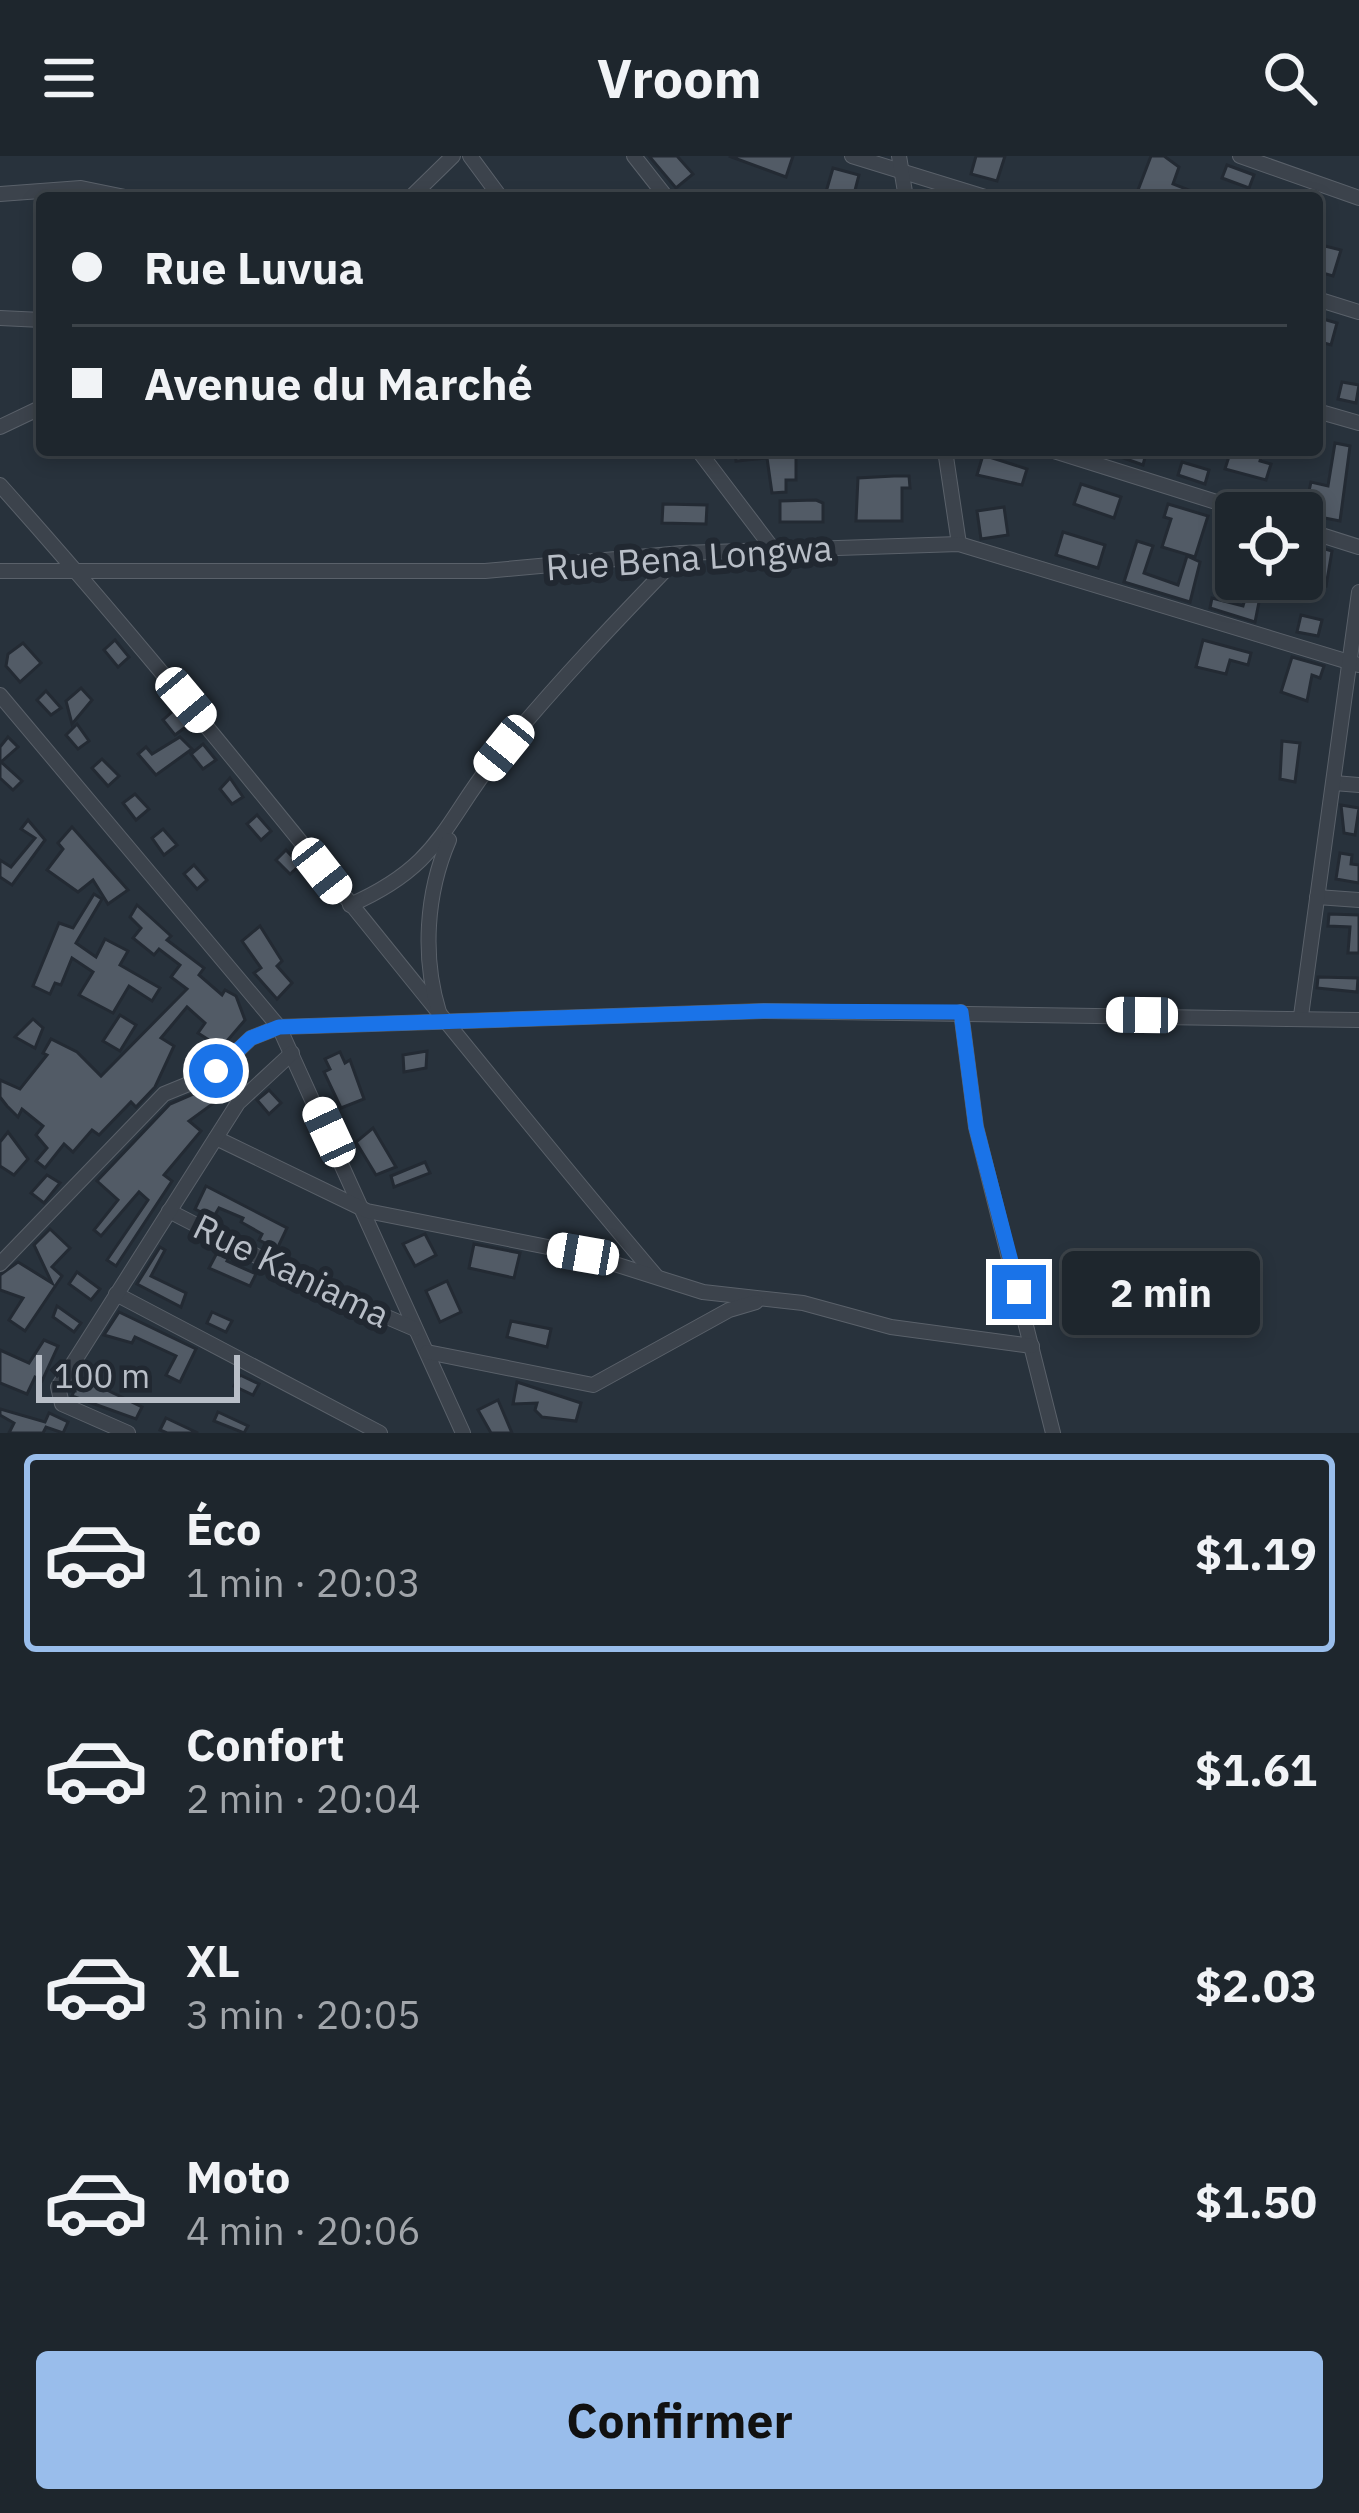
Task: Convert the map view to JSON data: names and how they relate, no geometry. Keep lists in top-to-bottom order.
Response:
{
  "streets": {
    "street": ["Rue Bena Longwa", "Rue Kaniama"]
  },
  "scale_bar": "100 m",
  "page": {
    "header": "Vroom",
    "banner": ["Rue Luvua", "Avenue du Marché"],
    "bubble": "2 min",
    "scale": "100 m",
    "list": [
      {
        "name": "Éco",
        "note": "1 min · 20:03",
        "value": "$1.19"
      },
      {
        "name": "Confort",
        "note": "2 min · 20:04",
        "value": "$1.61"
      },
      {
        "name": "XL",
        "note": "3 min · 20:05",
        "value": "$2.03"
      },
      {
        "name": "Moto",
        "note": "4 min · 20:06",
        "value": "$1.50"
      }
    ],
    "buttons": "Confirmer"
  }
}
